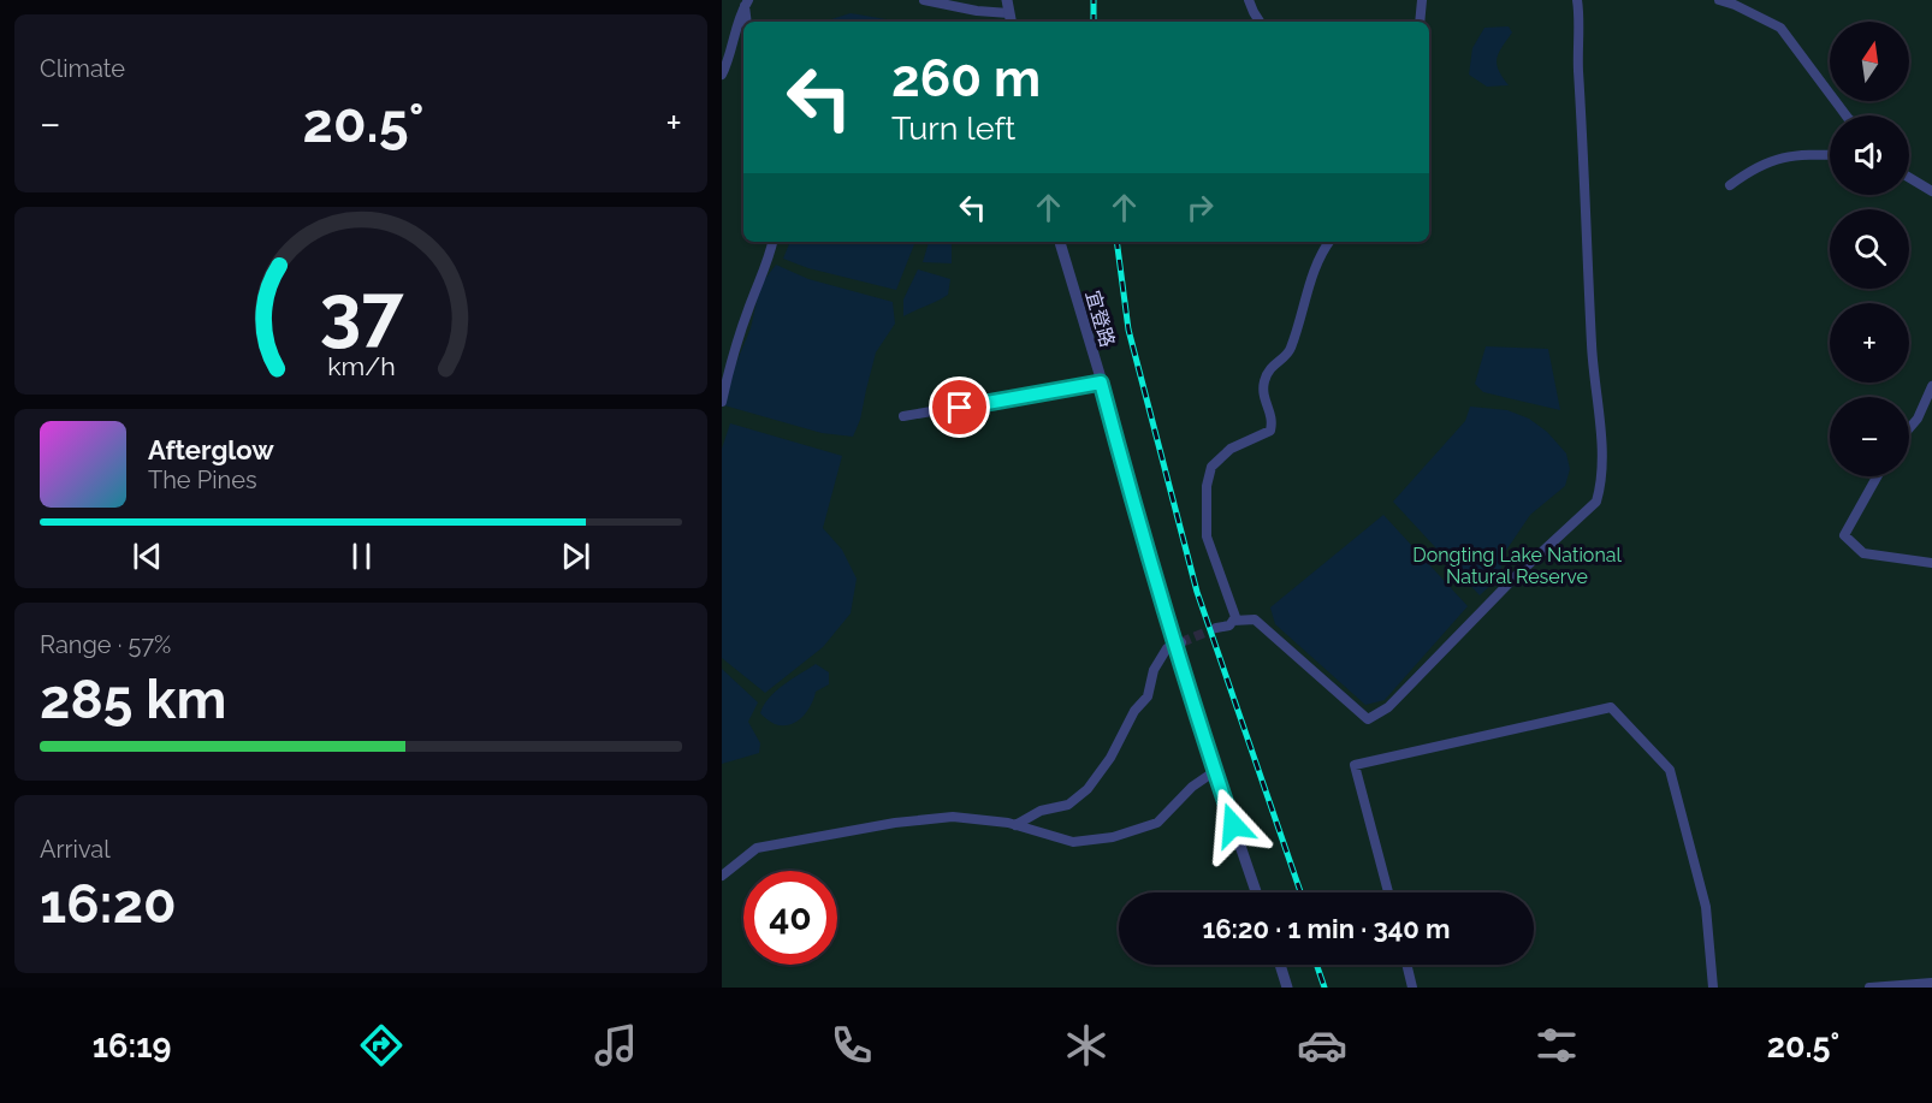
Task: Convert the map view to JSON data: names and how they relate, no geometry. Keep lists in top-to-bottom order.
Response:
{
  "streets": {
    "street": ["宜登路"]
  },
  "parks": ["Dongting Lake National Natural Reserve"],
  "north": "top",
  "page": {
    "tile": [
      "Climate",
      ["Range · 57%", "285 km"],
      ["Arrival", "16:20"]
    ],
    "map_buttons": ["+", "−"],
    "turn": ["260 m", "Turn left"],
    "heat": ["−", "20.5°", "+"],
    "song": ["Afterglow", "The Pines"],
    "limit": "40",
    "trip": "16:20 · 1 min · 340 m",
    "tabs": ["16:19", "20.5°"],
    "gauge": ["37", "km/h"]
  }
}
